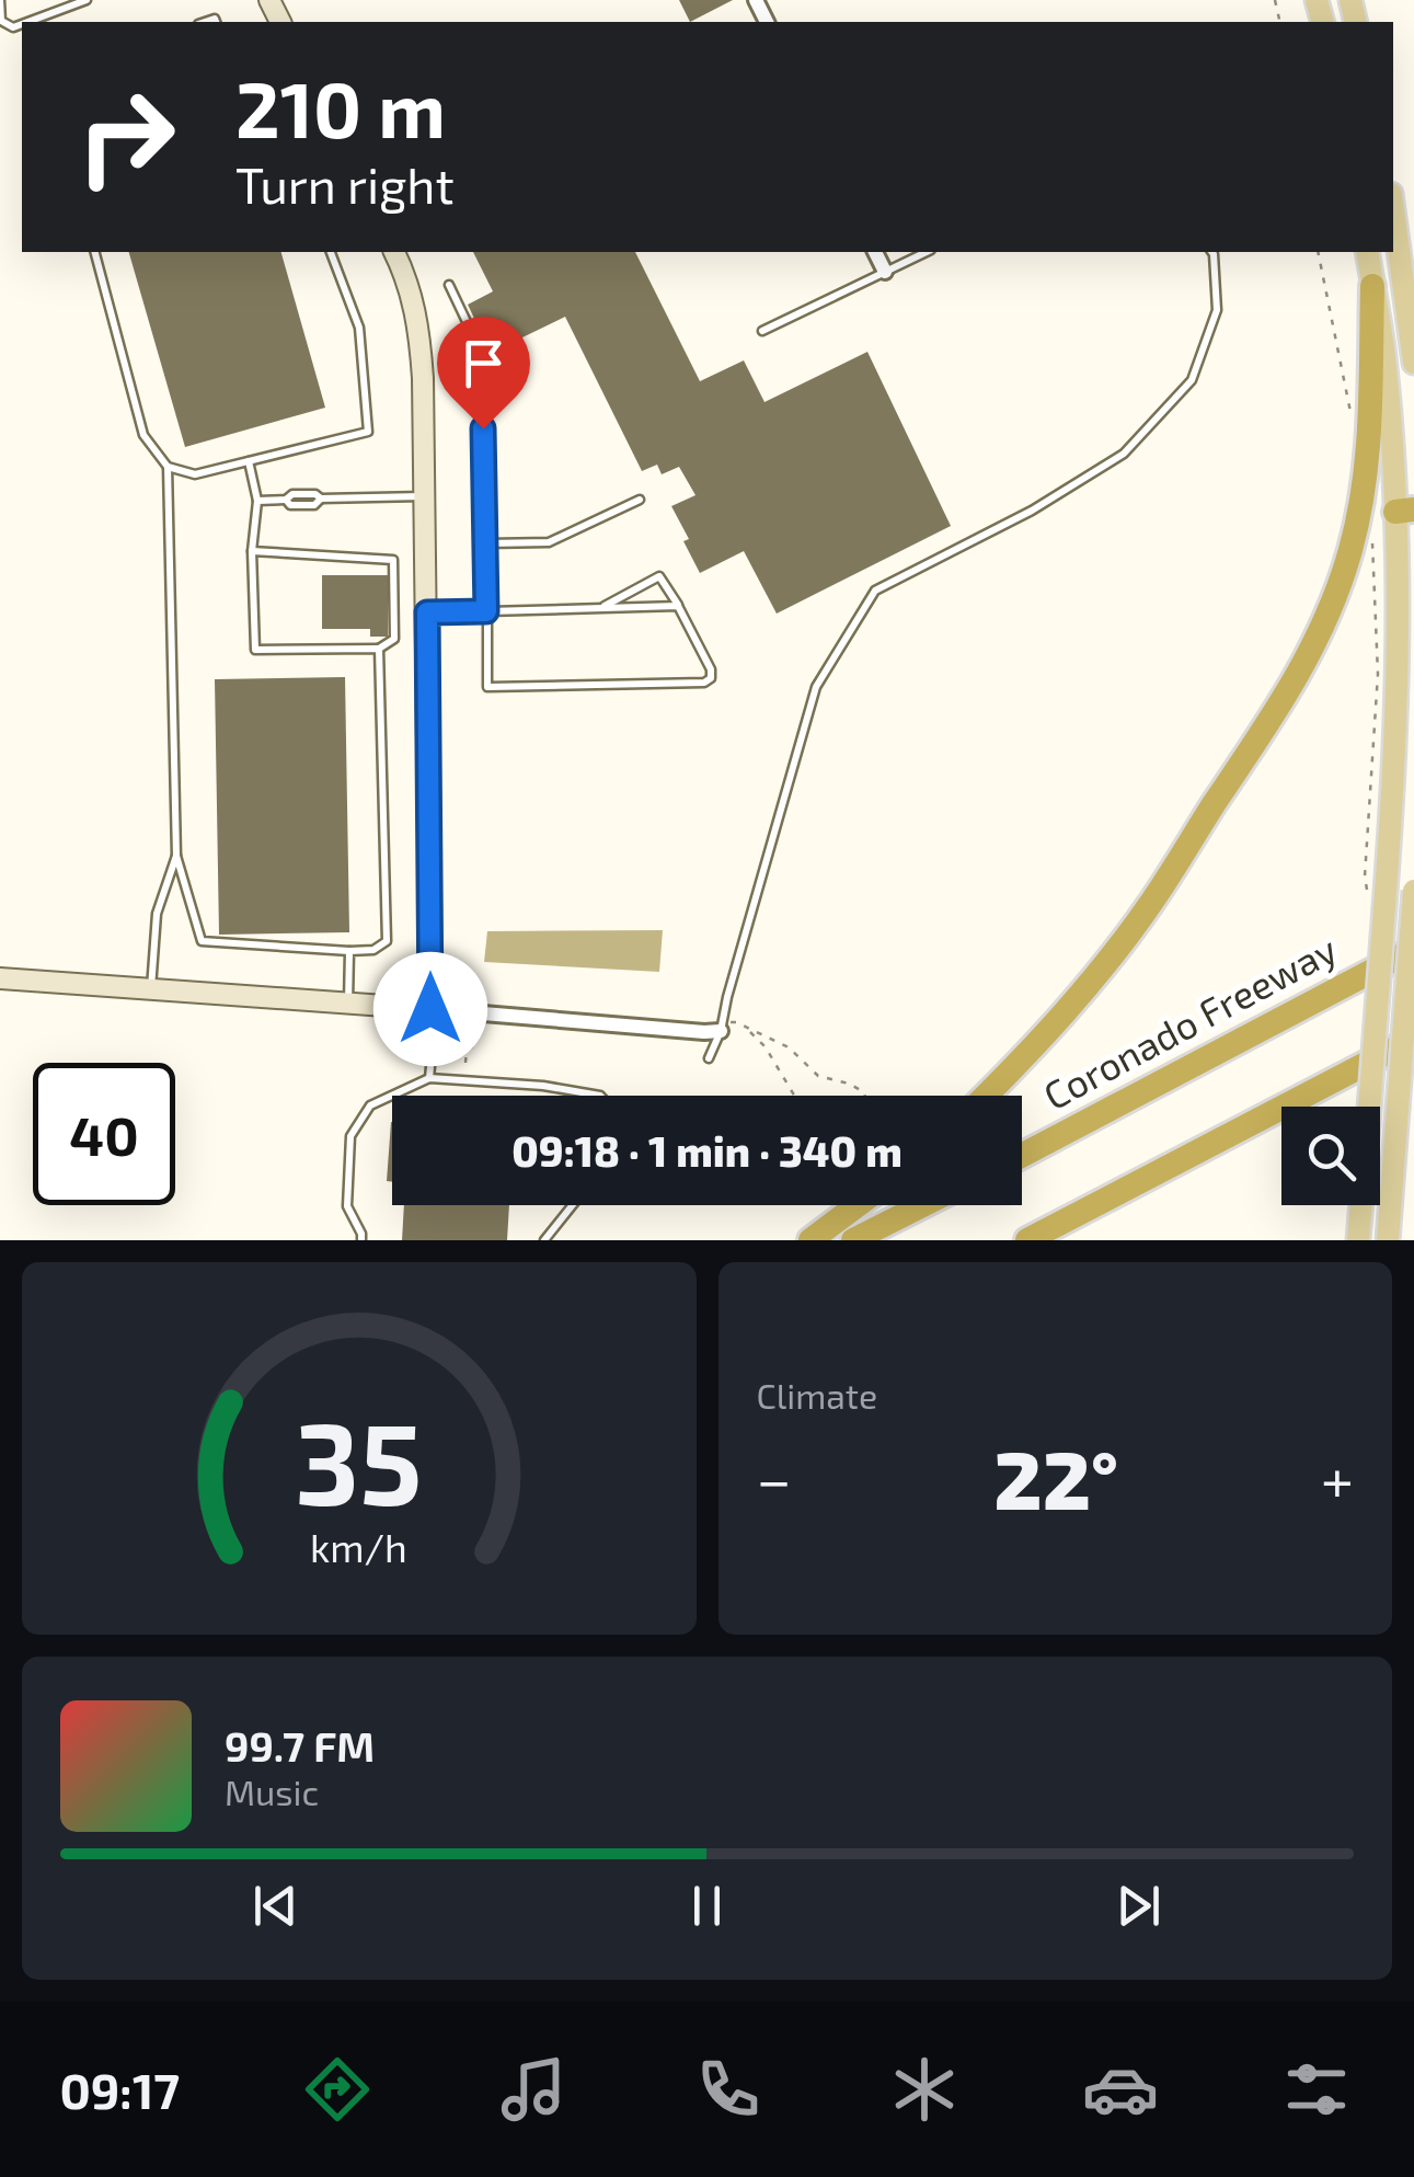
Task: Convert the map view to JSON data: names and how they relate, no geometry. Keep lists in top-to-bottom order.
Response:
{
  "streets": {
    "highway": ["Coronado Freeway"]
  },
  "page": {
    "turn": ["210 m", "Turn right"],
    "limit": "40",
    "trip": "09:18 · 1 min · 340 m",
    "tile": "Climate",
    "heat": ["−", "22°", "+"],
    "song": ["99.7 FM", "Music"],
    "tabs": "09:17",
    "gauge": ["35", "km/h"]
  }
}
